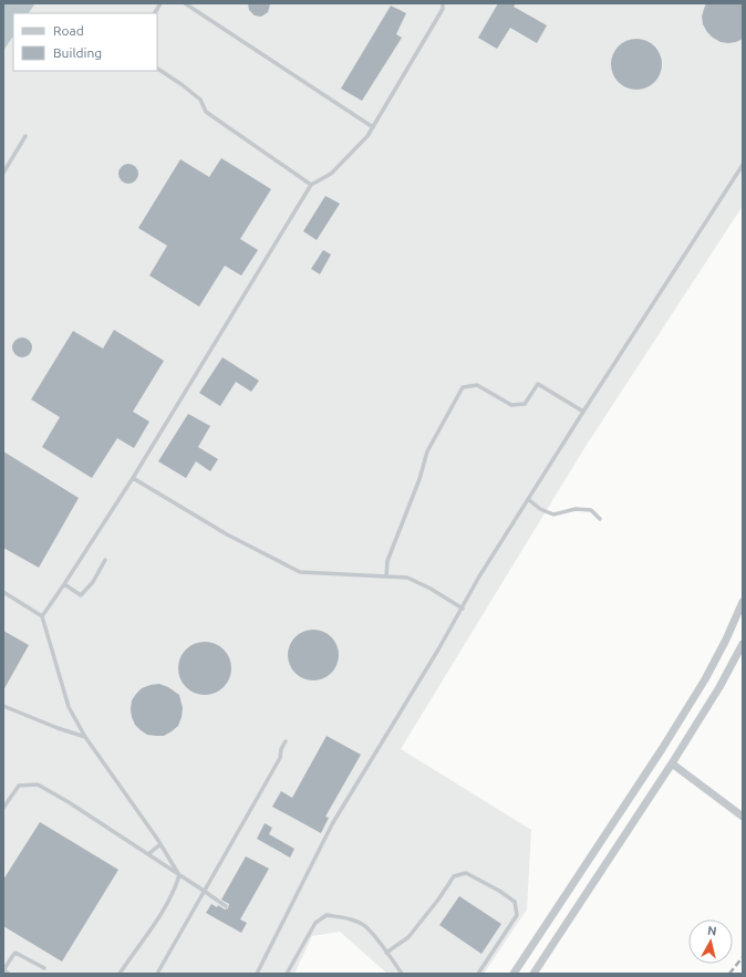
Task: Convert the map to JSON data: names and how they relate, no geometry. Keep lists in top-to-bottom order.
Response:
{
  "legend": ["Road", "Building"],
  "north": "top"
}
